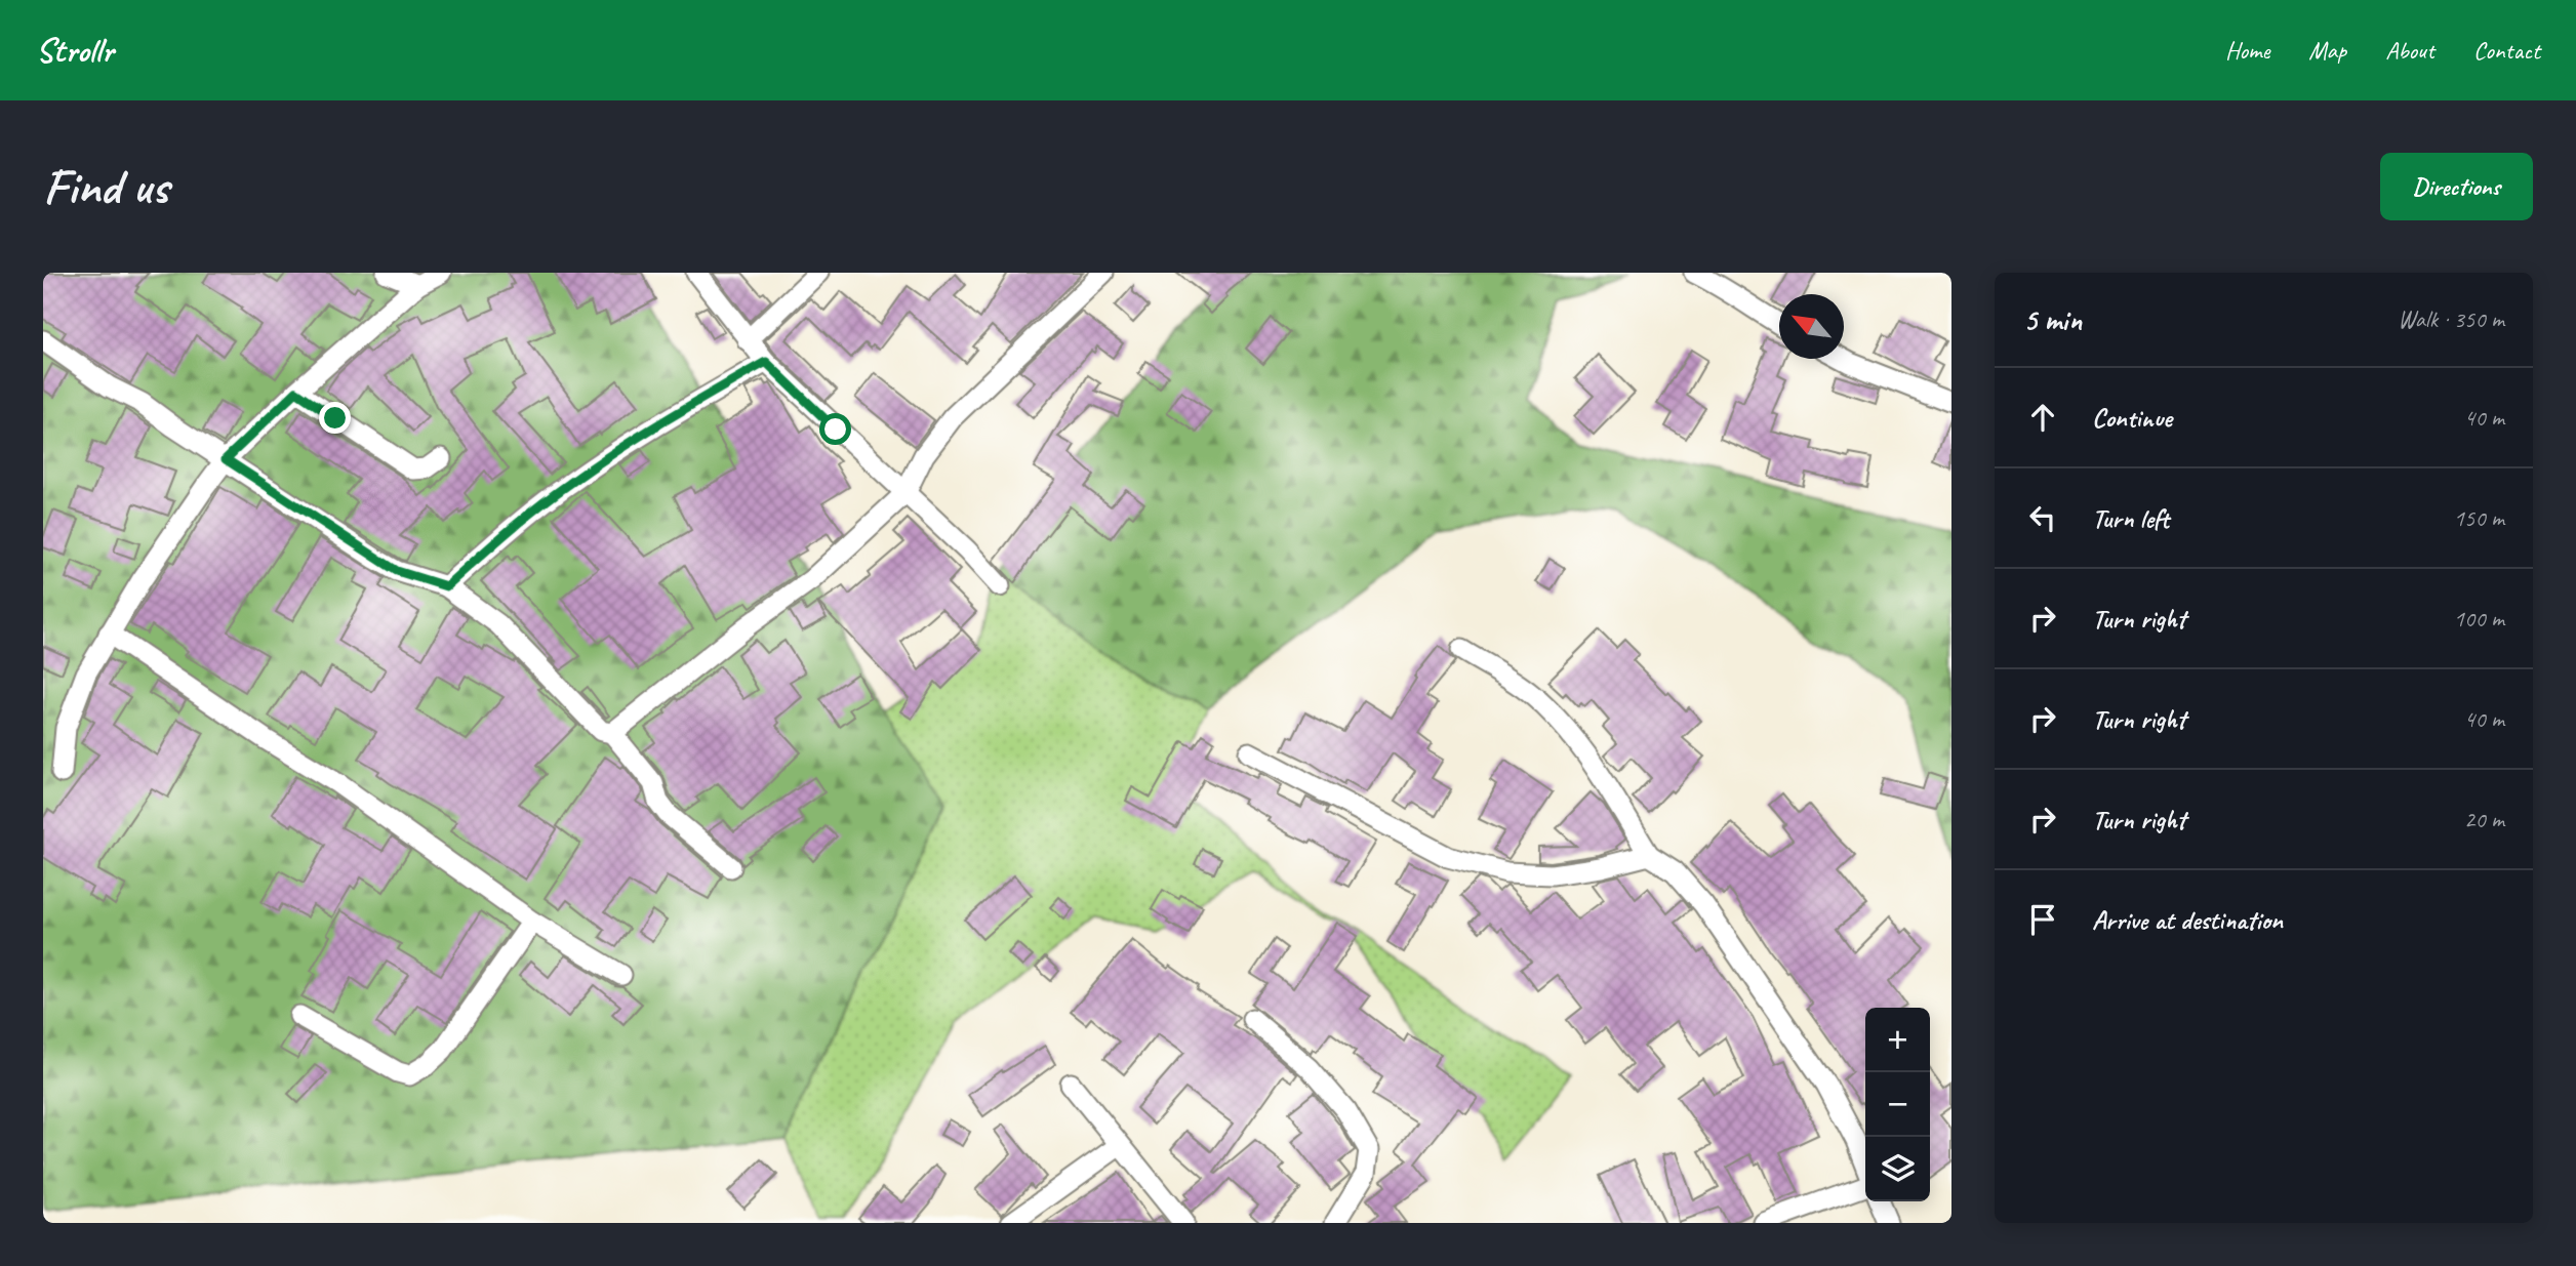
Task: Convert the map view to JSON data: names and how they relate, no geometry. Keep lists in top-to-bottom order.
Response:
{
  "north": "top left",
  "page": {
    "header": "Strollr",
    "nav": [
      "Home",
      "Map",
      "About",
      "Contact"
    ],
    "buttons": "Directions",
    "title": "Find us",
    "heading": ["5 min", "Walk · 350 m"],
    "list": [
      ["Continue", "40 m"],
      ["Turn left", "150 m"],
      ["Turn right", "100 m"],
      ["Turn right", "40 m"],
      ["Turn right", "20 m"],
      "Arrive at destination"
    ],
    "map_buttons": ["+", "−"]
  }
}
